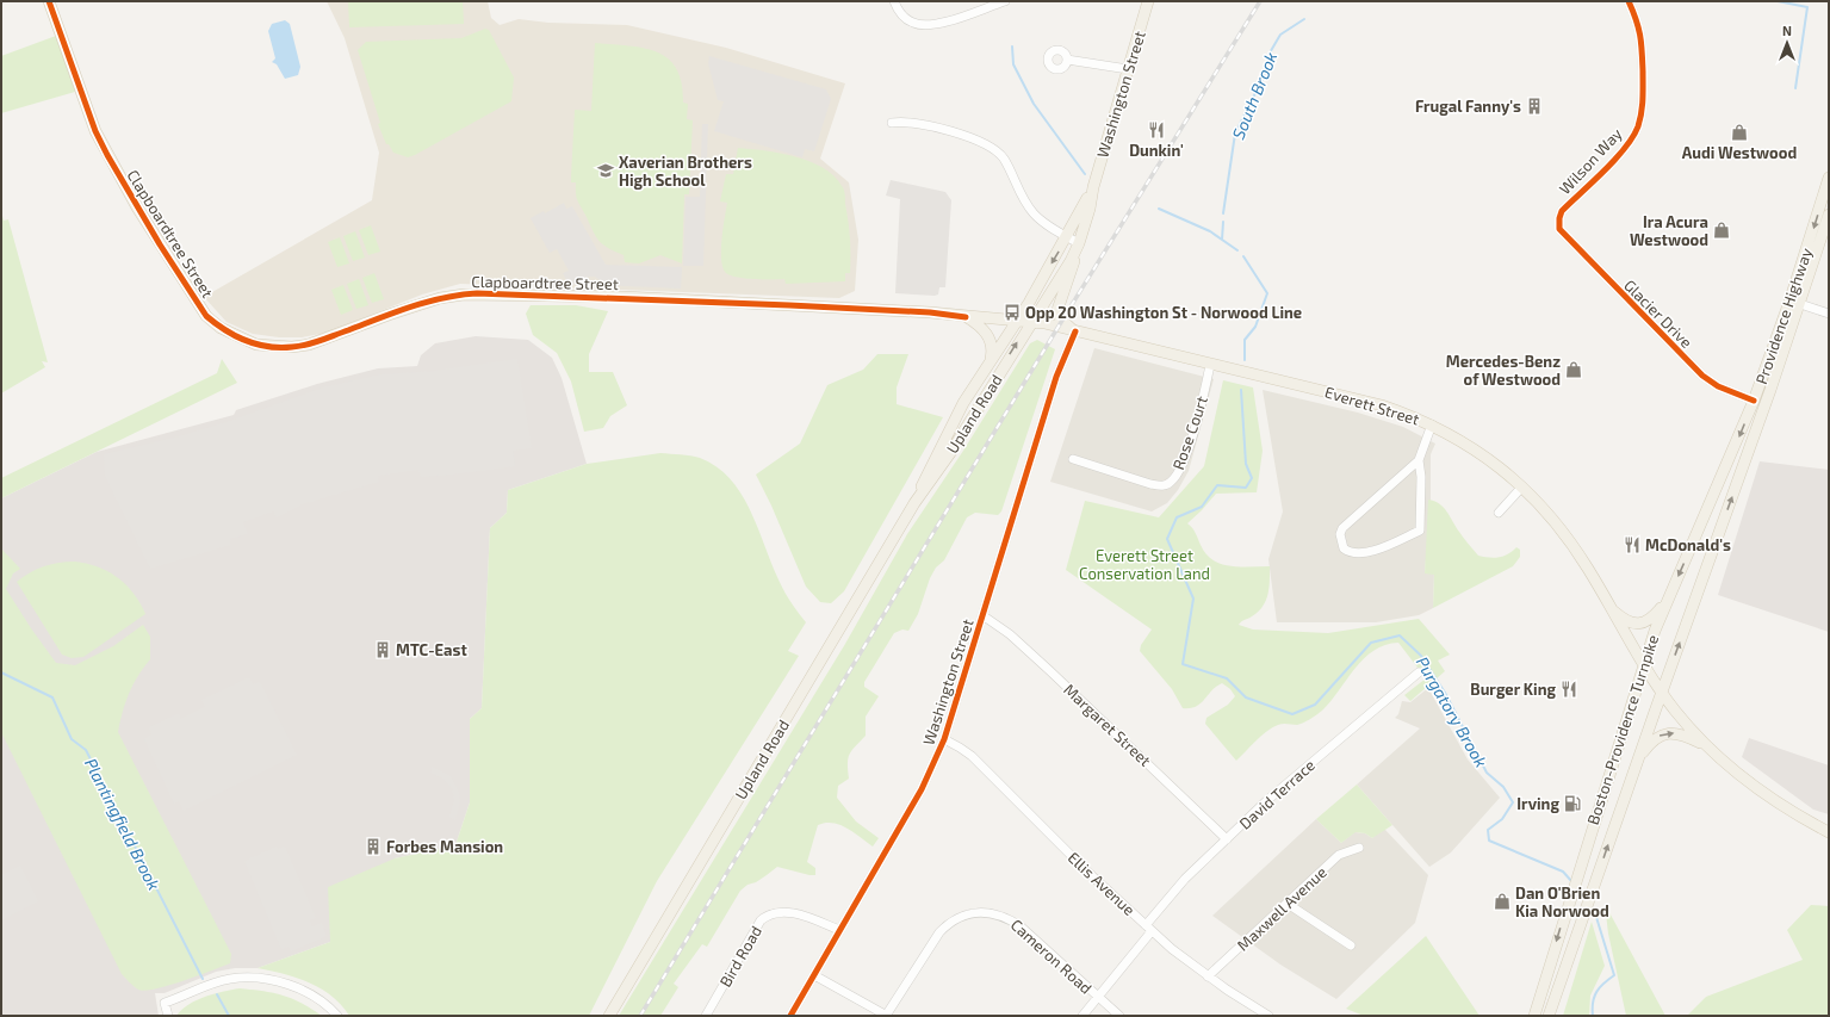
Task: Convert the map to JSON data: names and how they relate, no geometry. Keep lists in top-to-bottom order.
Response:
{
  "streets": {
    "main road": [
      "Washington Street",
      "Clapboardtree Street",
      "Providence Highway",
      "Everett Street",
      "Upland Road",
      "Boston-Providence Turnpike"
    ],
    "street": [
      "Wilson Way",
      "Glacier Drive",
      "Rose Court",
      "Margaret Street",
      "David Terrace",
      "Ellis Avenue",
      "Maxwell Avenue",
      "Bird Road",
      "Cameron Road"
    ]
  },
  "crossings": [
    ["Washington Street", "Clapboardtree Street"],
    ["Washington Street", "Everett Street"],
    ["Washington Street", "Upland Road"],
    ["Washington Street", "Margaret Street"],
    ["Washington Street", "Ellis Avenue"],
    ["Washington Street", "Bird Road"],
    ["Wilson Way", "Glacier Drive"],
    ["Clapboardtree Street", "Everett Street"],
    ["Clapboardtree Street", "Upland Road"],
    ["Glacier Drive", "Providence Highway"],
    ["Providence Highway", "Boston-Providence Turnpike"],
    ["Everett Street", "Upland Road"],
    ["Everett Street", "Rose Court"],
    ["Everett Street", "Boston-Providence Turnpike"],
    ["Margaret Street", "David Terrace"],
    ["David Terrace", "Ellis Avenue"],
    ["David Terrace", "Cameron Road"],
    ["Ellis Avenue", "Maxwell Avenue"]
  ],
  "water": ["South Brook", "Purgatory Brook", "Plantingfield Brook"],
  "parks": ["Everett Street Conservation Land"],
  "places": {
    "building": ["Frugal Fanny's", "MTC-East", "Forbes Mansion"],
    "restaurant": ["Dunkin'", "McDonald's", "Burger King"],
    "shop": [
      "Audi Westwood",
      "Ira Acura Westwood",
      "Mercedes-Benz of Westwood",
      "Dan O'Brien Kia Norwood"
    ],
    "school or university": ["Xaverian Brothers High School"],
    "bus stop": ["Opp 20 Washington St - Norwood Line"],
    "fuel station": ["Irving"]
  },
  "north": "top"
}
